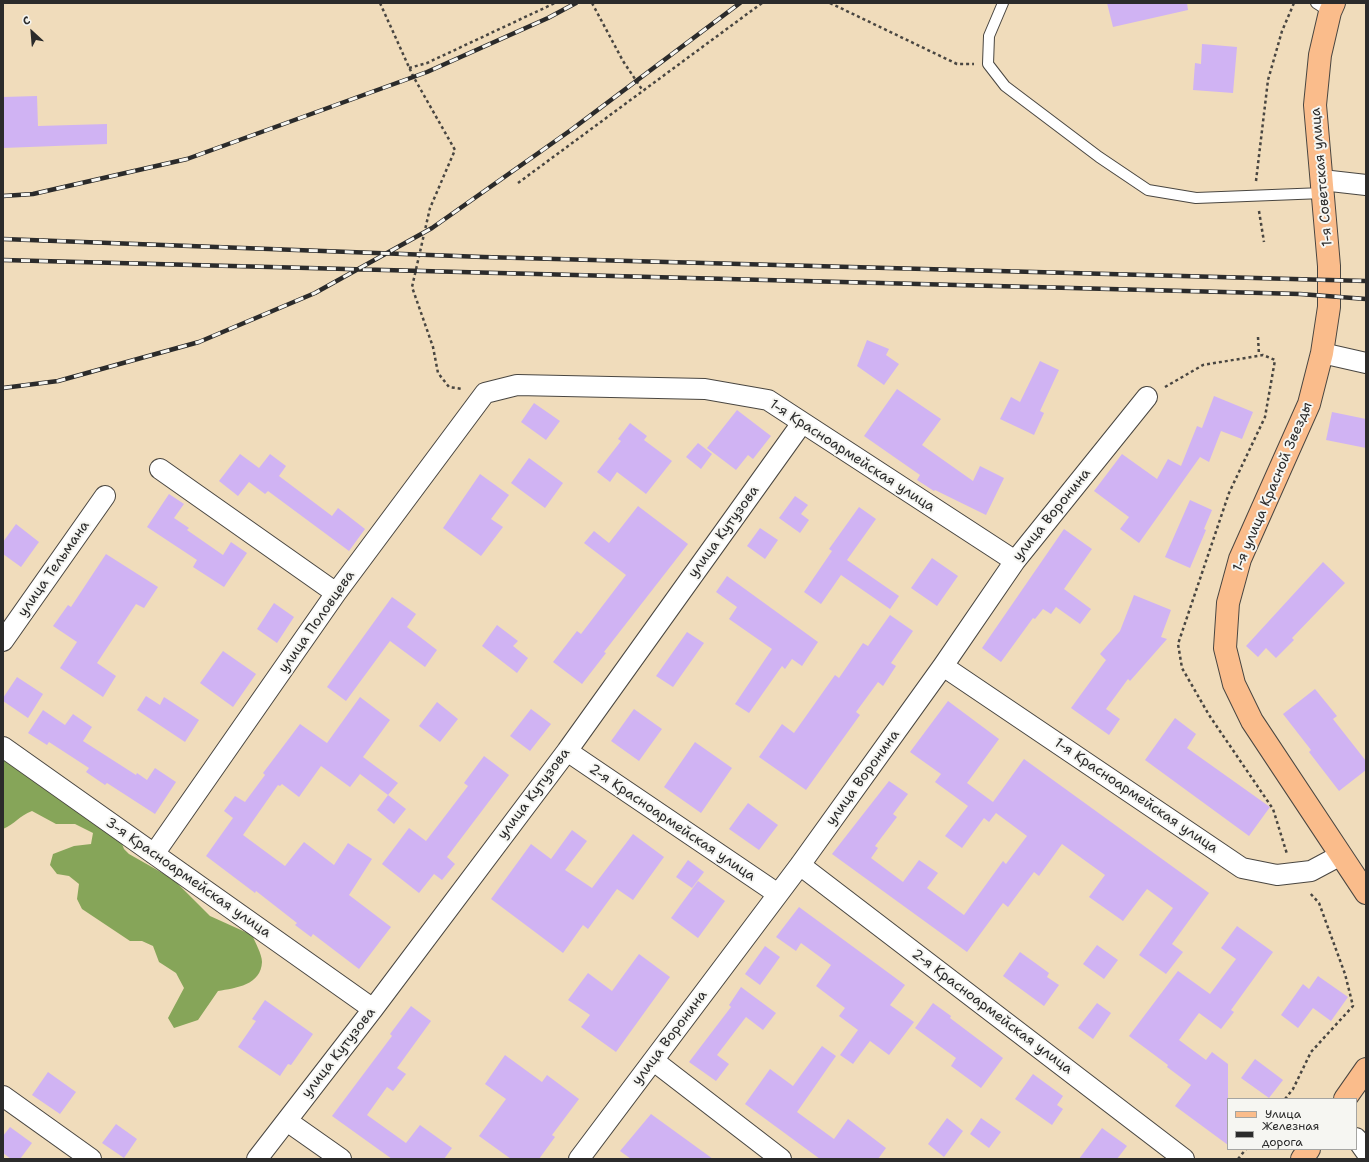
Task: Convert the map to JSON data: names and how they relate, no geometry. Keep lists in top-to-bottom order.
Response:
{
  "streets": {
    "main road": ["1-я Советская улица", "1-я улица Красной Звезды"],
    "street": [
      "1-я Красноармейская улица",
      "улица Воронина",
      "улица Кутузова",
      "улица Тельмана",
      "улица Половцева",
      "2-я Красноармейская улица",
      "3-я Красноармейская улица"
    ]
  },
  "crossings": [
    ["1-я Советская улица", "1-я улица Красной Звезды"],
    ["1-я Красноармейская улица", "1-я улица Красной Звезды"],
    ["1-я Красноармейская улица", "улица Воронина"],
    ["1-я Красноармейская улица", "улица Кутузова"],
    ["1-я Красноармейская улица", "улица Половцева"],
    ["улица Воронина", "2-я Красноармейская улица"],
    ["улица Кутузова", "2-я Красноармейская улица"],
    ["улица Кутузова", "3-я Красноармейская улица"],
    ["улица Половцева", "3-я Красноармейская улица"]
  ],
  "legend": ["Улица", "Железная дорога"],
  "north": "top left"
}
